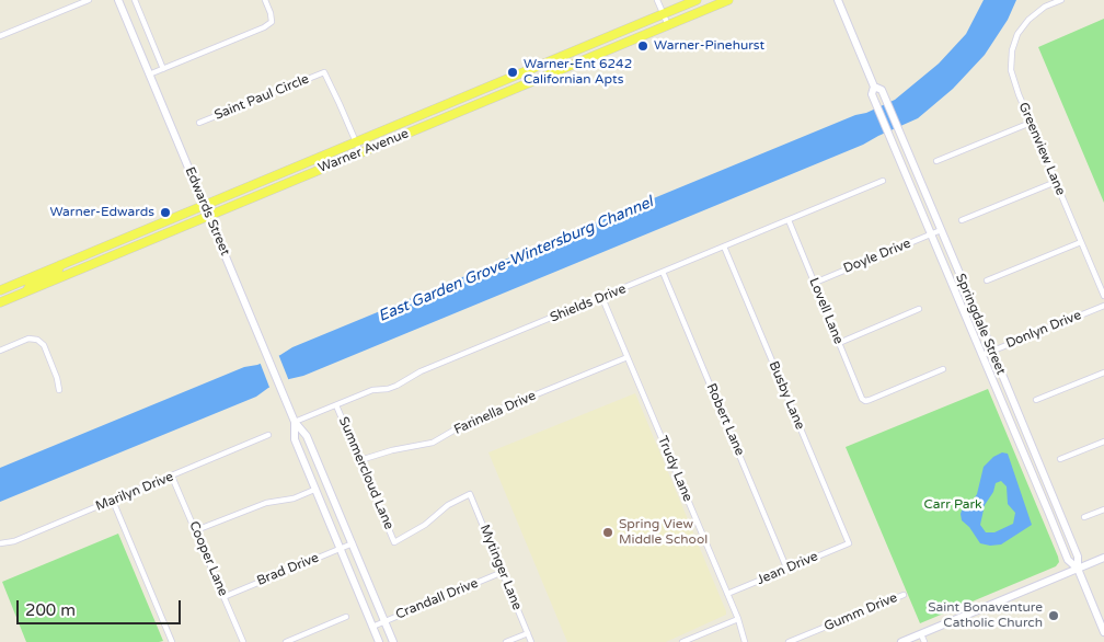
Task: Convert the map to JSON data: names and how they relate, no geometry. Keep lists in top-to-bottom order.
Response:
{
  "streets": {
    "main road": ["Warner Avenue", "Edwards Street", "Springdale Street"],
    "street": [
      "Saint Paul Circle",
      "Greenview Lane",
      "Doyle Drive",
      "Shields Drive",
      "Lovell Lane",
      "Donlyn Drive",
      "Busby Lane",
      "Farinella Drive",
      "Robert Lane",
      "Trudy Lane",
      "Summercloud Lane",
      "Marilyn Drive",
      "Cooper Lane",
      "Mytinger Lane",
      "Jean Drive",
      "Brad Drive",
      "Crandall Drive",
      "Gumm Drive"
    ]
  },
  "crossings": [
    ["Saint Paul Circle", "Warner Avenue"],
    ["Warner Avenue", "Edwards Street"],
    ["Edwards Street", "Shields Drive"],
    ["Edwards Street", "Brad Drive"],
    ["Edwards Street", "Crandall Drive"],
    ["Doyle Drive", "Lovell Lane"],
    ["Doyle Drive", "Springdale Street"],
    ["Shields Drive", "Lovell Lane"],
    ["Shields Drive", "Busby Lane"],
    ["Shields Drive", "Robert Lane"],
    ["Shields Drive", "Trudy Lane"],
    ["Shields Drive", "Summercloud Lane"],
    ["Springdale Street", "Donlyn Drive"],
    ["Busby Lane", "Jean Drive"],
    ["Farinella Drive", "Trudy Lane"],
    ["Farinella Drive", "Summercloud Lane"],
    ["Robert Lane", "Jean Drive"],
    ["Trudy Lane", "Jean Drive"],
    ["Summercloud Lane", "Mytinger Lane"],
    ["Marilyn Drive", "Cooper Lane"],
    ["Cooper Lane", "Brad Drive"],
    ["Mytinger Lane", "Crandall Drive"]
  ],
  "water": ["East Garden Grove-Wintersburg Channel"],
  "parks": ["Carr Park"],
  "places": [
    "Warner-Pinehurst",
    "Warner-Ent 6242 Californian Apts",
    "Warner-Edwards",
    "Spring View Middle School",
    "Saint Bonaventure Catholic Church"
  ],
  "scale_bar": "200 m"
}
